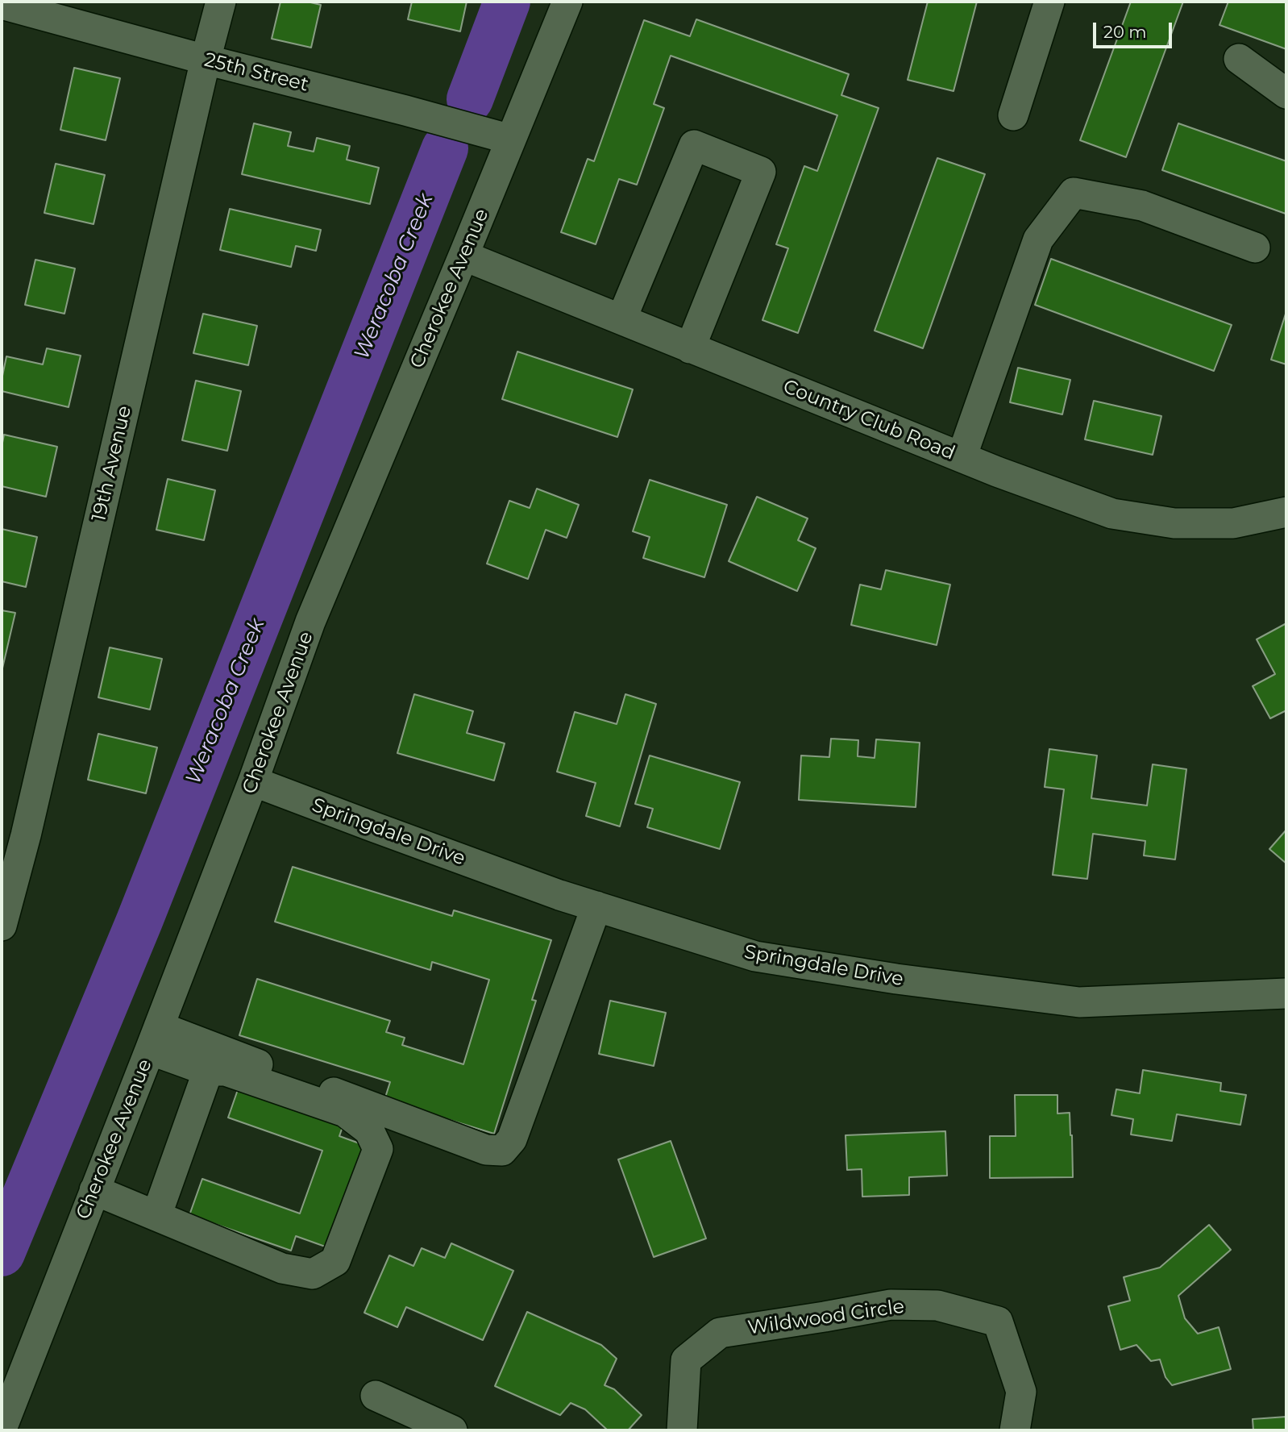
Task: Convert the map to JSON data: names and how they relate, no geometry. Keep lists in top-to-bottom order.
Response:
{
  "streets": {
    "street": [
      "25th Street",
      "Cherokee Avenue",
      "Country Club Road",
      "19th Avenue",
      "Springdale Drive",
      "Wildwood Circle"
    ]
  },
  "crossings": [
    ["25th Street", "Cherokee Avenue"],
    ["25th Street", "19th Avenue"],
    ["Cherokee Avenue", "Country Club Road"],
    ["Cherokee Avenue", "Springdale Drive"]
  ],
  "water": ["Weracoba Creek"],
  "scale_bar": "20 m"
}
